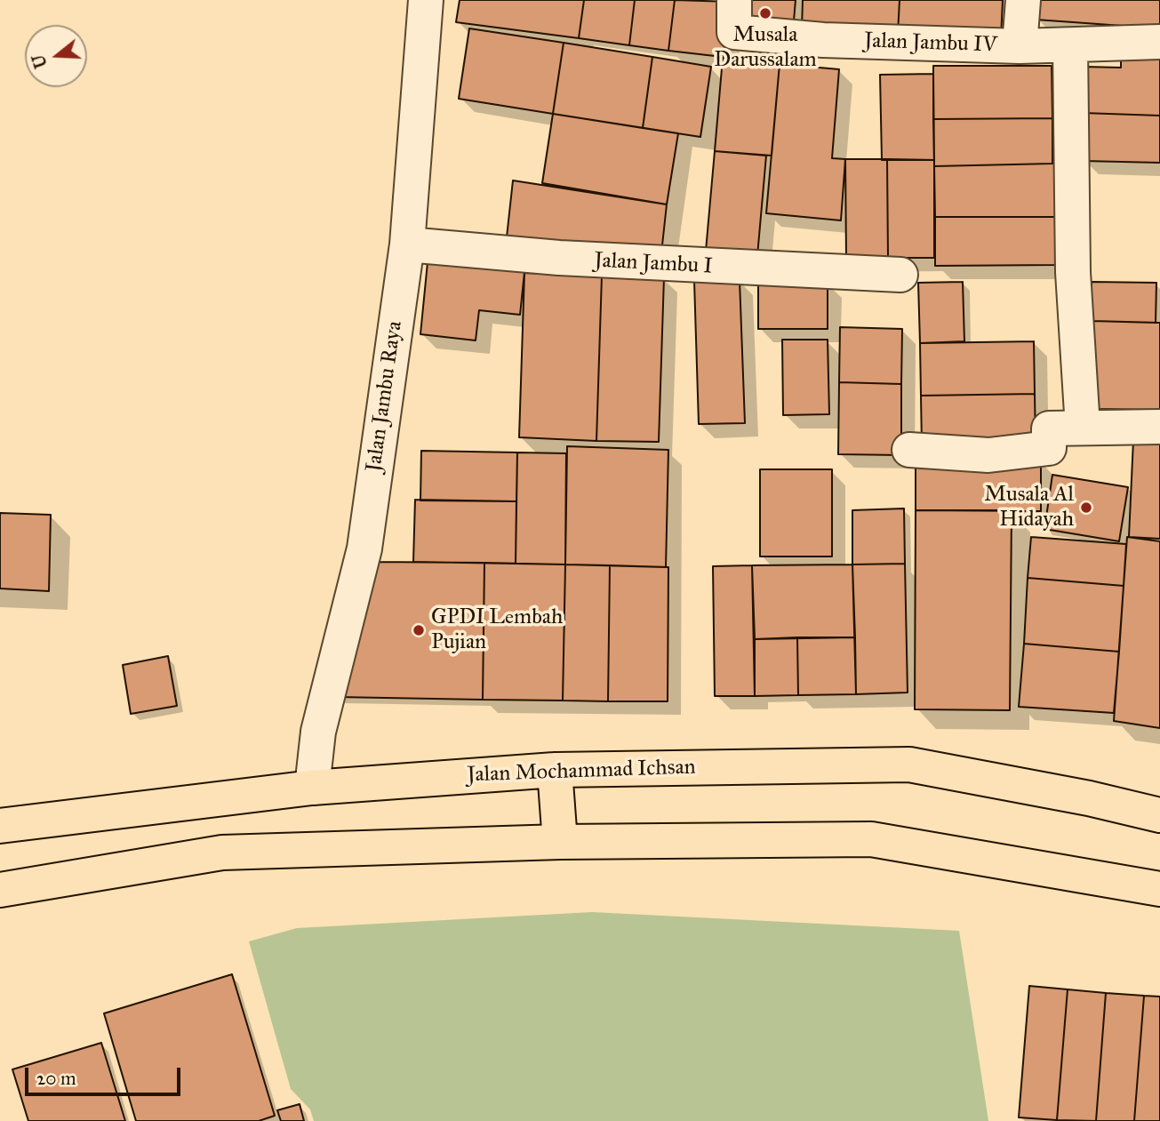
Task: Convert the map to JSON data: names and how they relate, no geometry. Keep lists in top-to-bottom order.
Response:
{
  "streets": {
    "main road": ["Jalan Mochammad Ichsan"],
    "street": ["Jalan Jambu IV", "Jalan Jambu I", "Jalan Jambu Raya"]
  },
  "crossings": [
    ["Jalan Jambu I", "Jalan Jambu Raya"],
    ["Jalan Jambu Raya", "Jalan Mochammad Ichsan"]
  ],
  "places": ["Musala Darussalam", "Musala Al Hidayah", "GPDI Lembah Pujian"],
  "scale_bar": "20 m",
  "north": "left"
}
